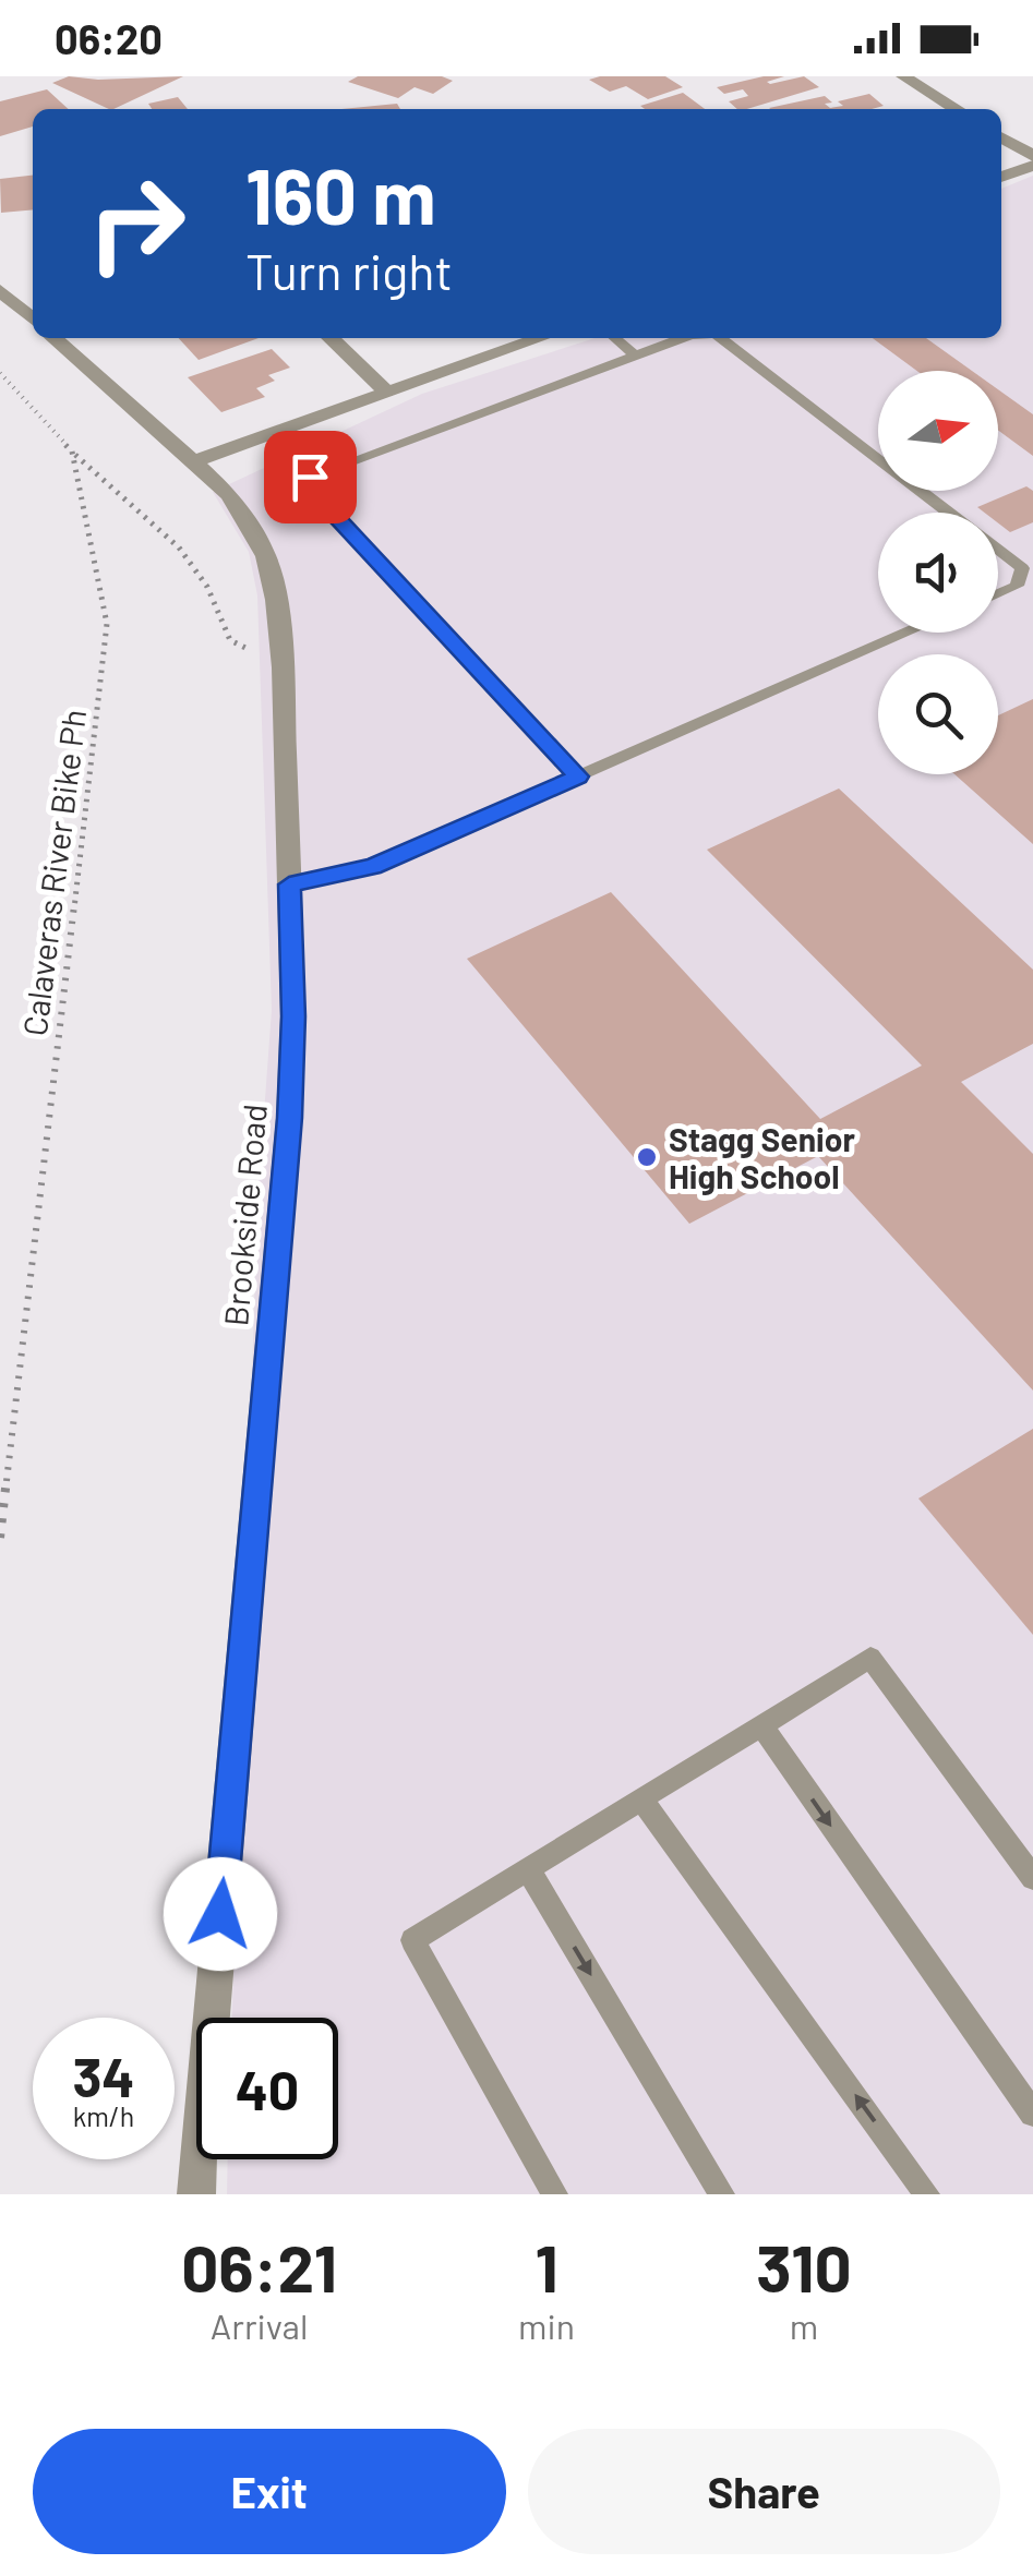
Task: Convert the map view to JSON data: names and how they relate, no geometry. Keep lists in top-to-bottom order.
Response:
{
  "streets": {
    "street": ["Brookside Road"],
    "path": ["Calaveras River Bike Ph"]
  },
  "places": ["Stagg Senior High School"],
  "north": "right",
  "page": {
    "status": "06:20",
    "turn": ["160 m", "Turn right"],
    "speed": "34 km/h",
    "limit": "40",
    "eta": [
      "06:21",
      "Arrival",
      "1",
      "min",
      "310",
      "m"
    ],
    "buttons": ["Exit", "Share"]
  }
}
